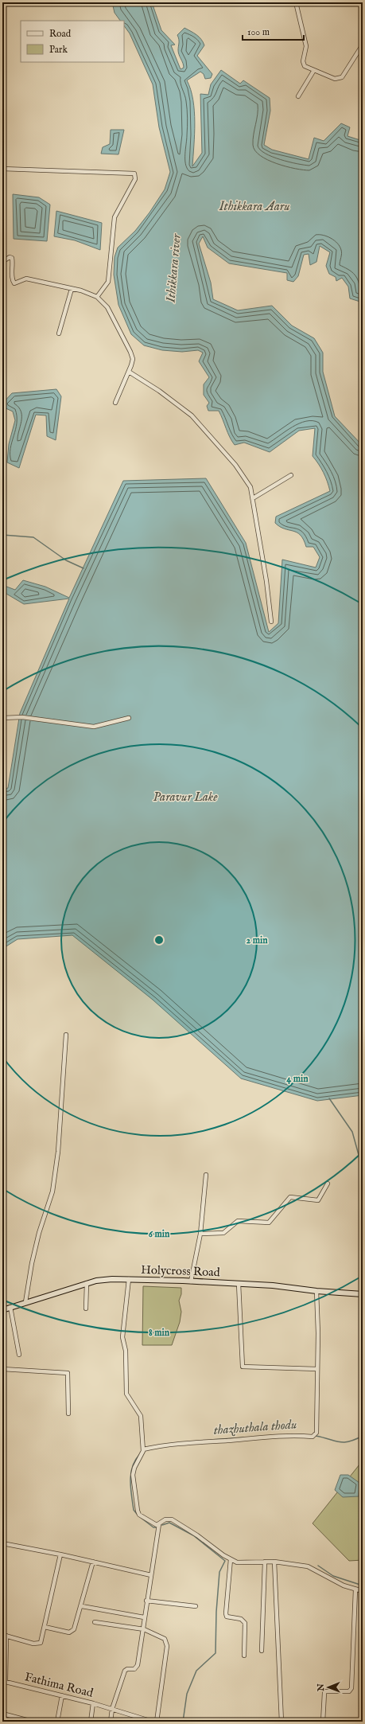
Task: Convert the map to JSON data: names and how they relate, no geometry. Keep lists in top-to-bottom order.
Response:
{
  "streets": {
    "main road": ["Holycross Road"],
    "street": ["Fathima Road"]
  },
  "water": [
    "Ithikkara Aaru",
    "Ithikkara river",
    "Paravur Lake",
    "thazhuthala thodu"
  ],
  "legend": ["Road", "Park"],
  "scale_bar": "100 m",
  "north": "left",
  "rings": [
    "2 min",
    "4 min",
    "6 min",
    "8 min"
  ]
}
